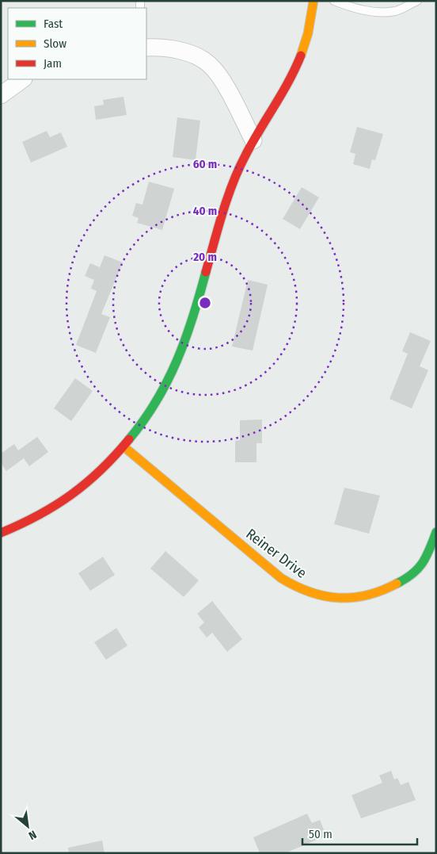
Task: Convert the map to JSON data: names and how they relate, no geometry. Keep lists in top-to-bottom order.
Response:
{
  "streets": {
    "street": ["Reiner Drive"]
  },
  "legend": ["Fast", "Slow", "Jam"],
  "scale_bar": "50 m",
  "north": "bottom right",
  "rings": ["60 m", "40 m", "20 m"]
}
